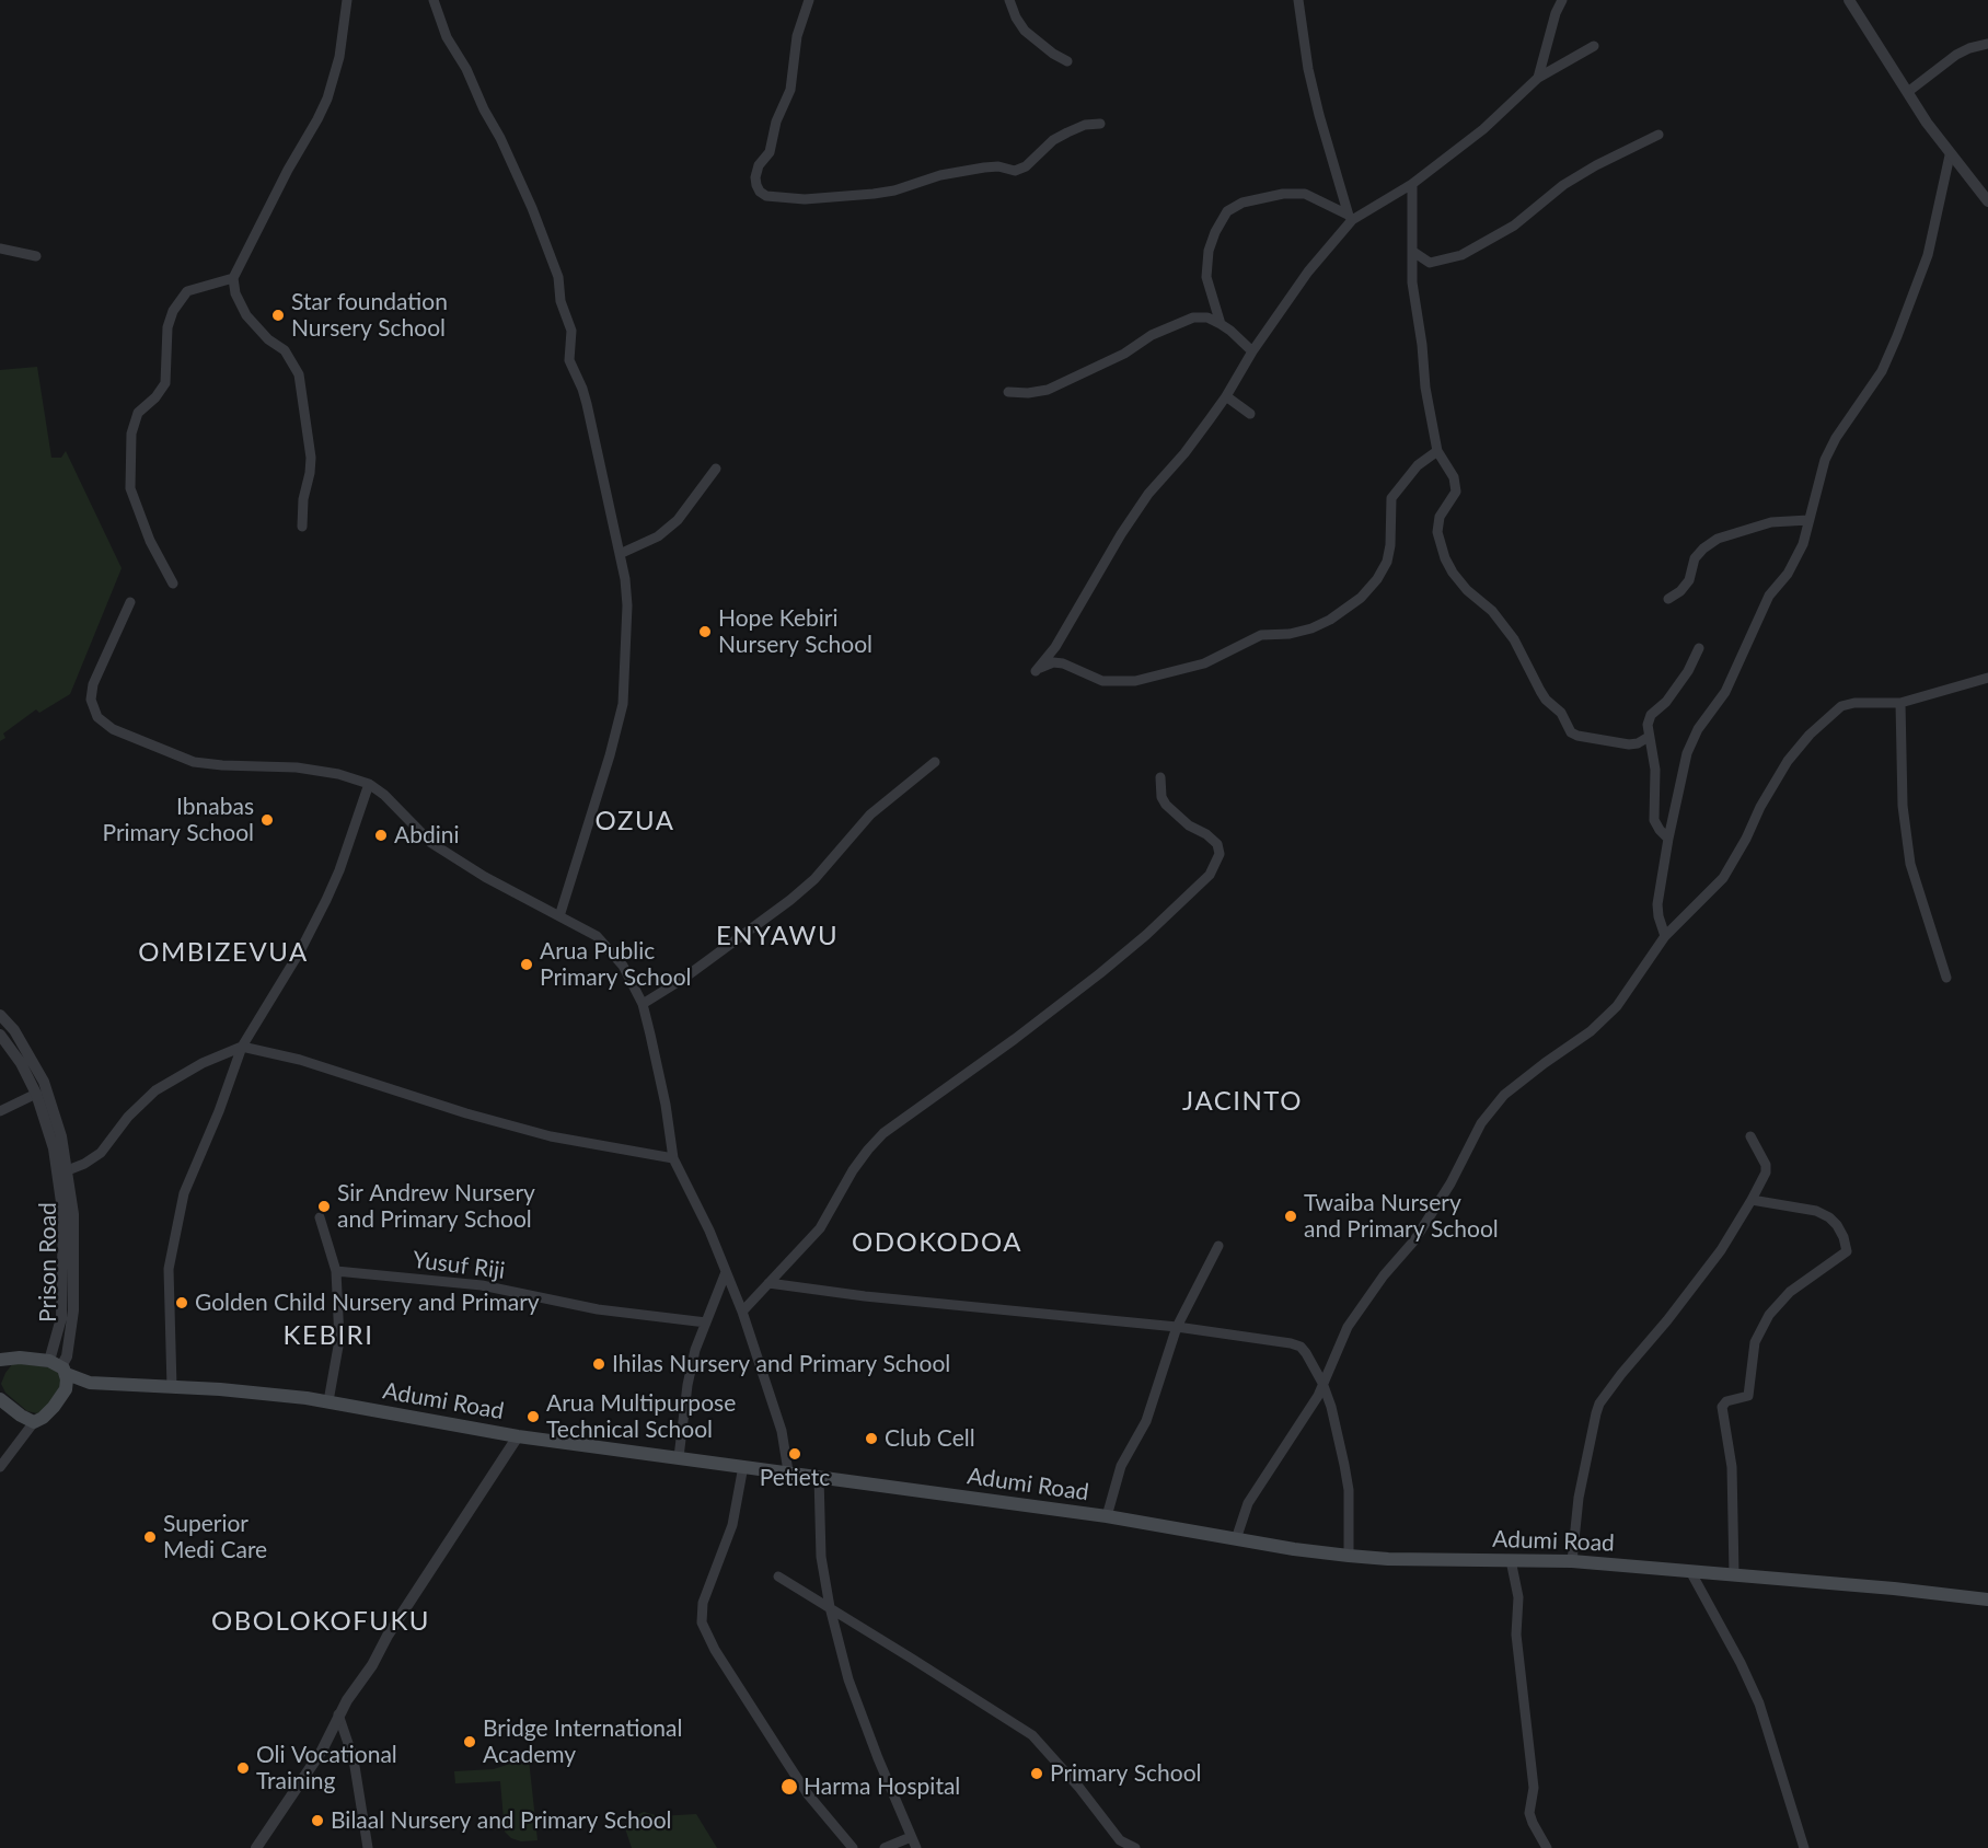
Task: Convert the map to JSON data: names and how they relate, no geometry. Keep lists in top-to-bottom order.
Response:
{
  "streets": {
    "main road": ["Adumi Road"],
    "street": ["Prison Road", "Yusuf Riji"]
  },
  "crossings": [
    ["Prison Road", "Adumi Road"]
  ],
  "districts": [
    "OZUA",
    "ENYAWU",
    "OMBIZEVUA",
    "JACINTO",
    "ODOKODOA",
    "KEBIRI",
    "OBOLOKOFUKU"
  ],
  "places": [
    "Star foundation Nursery School",
    "Hope Kebiri Nursery School",
    "Ibnabas Primary School",
    "Abdini",
    "Arua Public Primary School",
    "Sir Andrew Nursery and Primary School",
    "Twaiba Nursery and Primary School",
    "Golden Child Nursery and Primary",
    "Ihilas Nursery and Primary School",
    "Arua Multipurpose Technical School",
    "Club Cell",
    "Petietc",
    "Superior Medi Care",
    "Bridge International Academy",
    "Oli Vocational Training",
    "Primary School",
    "Harma Hospital",
    "Bilaal Nursery and Primary School"
  ]
}
